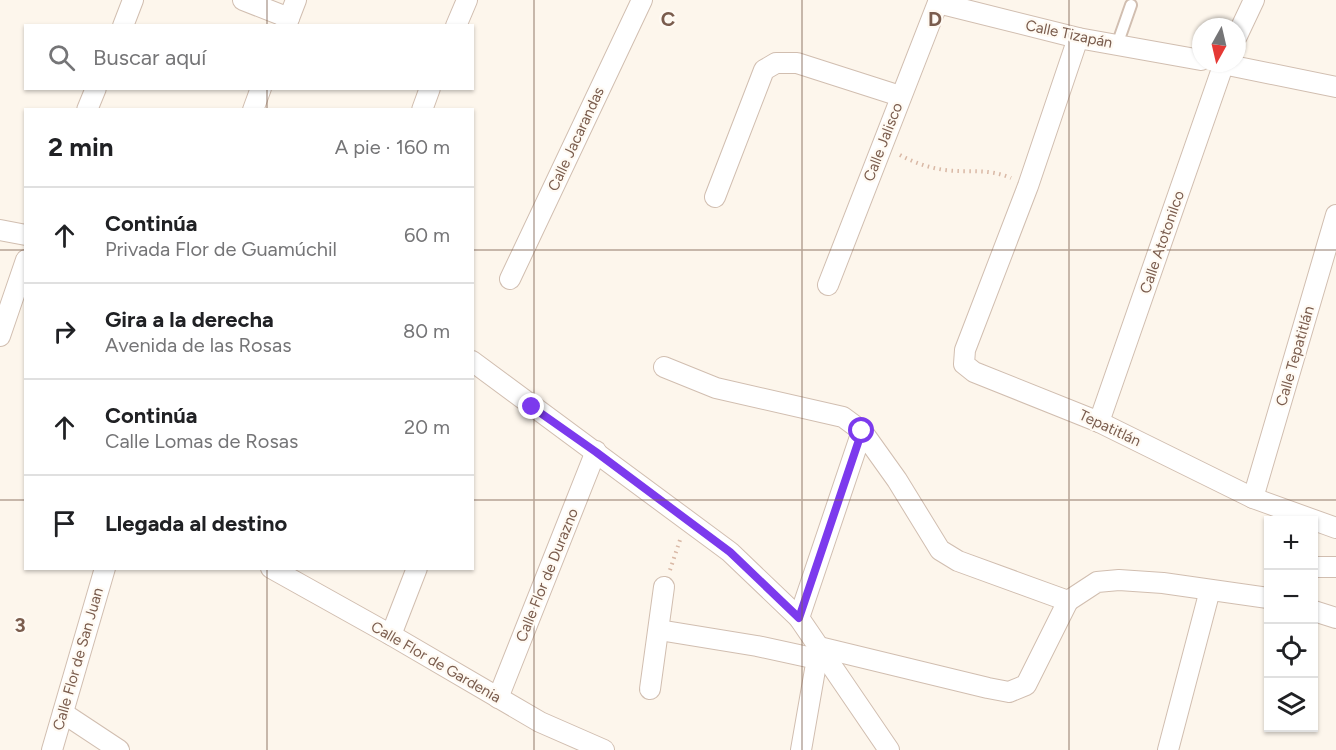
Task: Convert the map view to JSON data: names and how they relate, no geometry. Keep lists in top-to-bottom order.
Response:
{
  "streets": {
    "street": [
      "Calle Tizapán",
      "Calle Jacarandas",
      "Calle Jalisco",
      "Calle Atotonilco",
      "Calle Tepatitlán",
      "Tepatitlán",
      "Calle Flor de Durazno",
      "Calle Flor de San Juan",
      "Calle Flor de Gardenia"
    ]
  },
  "crossings": [
    ["Calle Tizapán", "Calle Jalisco"],
    ["Calle Atotonilco", "Tepatitlán"],
    ["Calle Tepatitlán", "Tepatitlán"],
    ["Calle Flor de Durazno", "Calle Flor de Gardenia"]
  ],
  "north": "bottom",
  "page": {
    "search": "Buscar aquí",
    "heading": ["2 min", "A pie · 160 m"],
    "list": [
      ["Continúa", "Privada Flor de Guamúchil", "60 m"],
      ["Gira a la derecha", "Avenida de las Rosas", "80 m"],
      ["Continúa", "Calle Lomas de Rosas", "20 m"],
      "Llegada al destino"
    ],
    "map_buttons": ["+", "−"]
  },
  "grid": {
    "columns": ["C", "D"],
    "rows": ["3"]
  }
}
